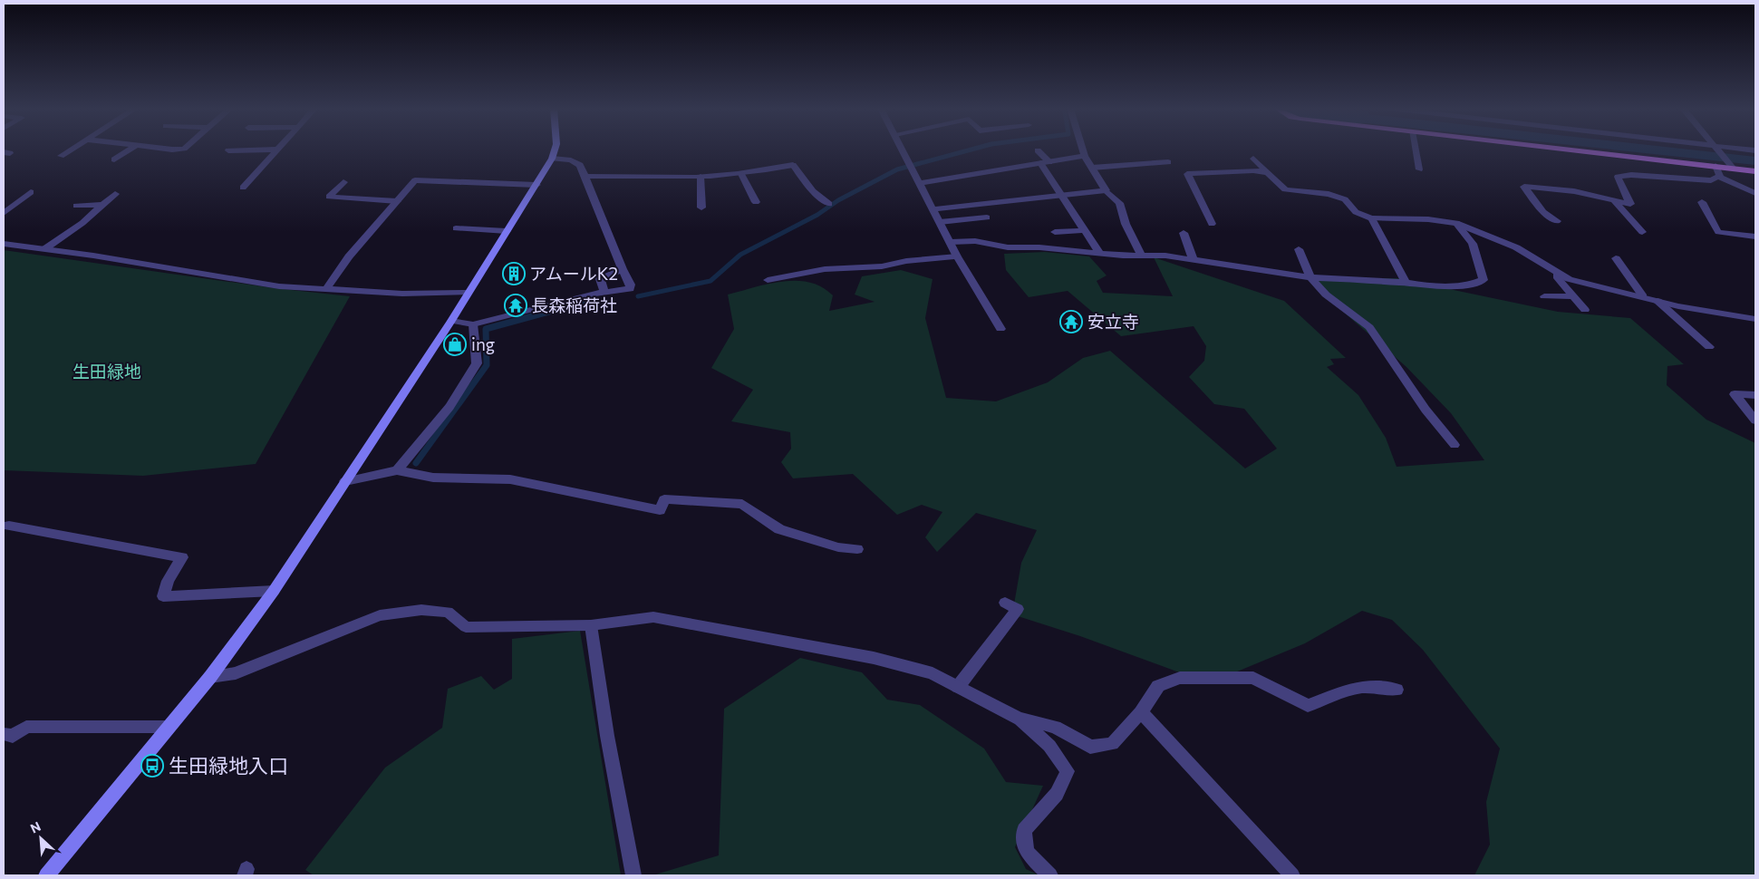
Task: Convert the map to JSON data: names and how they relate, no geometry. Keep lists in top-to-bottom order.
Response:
{
  "parks": ["生田緑地"],
  "places": {
    "building": ["アムールK2"],
    "temple": ["長森稲荷社", "安立寺"],
    "shop": ["ing"],
    "bus stop": ["生田緑地入口"]
  },
  "north": "top left"
}
